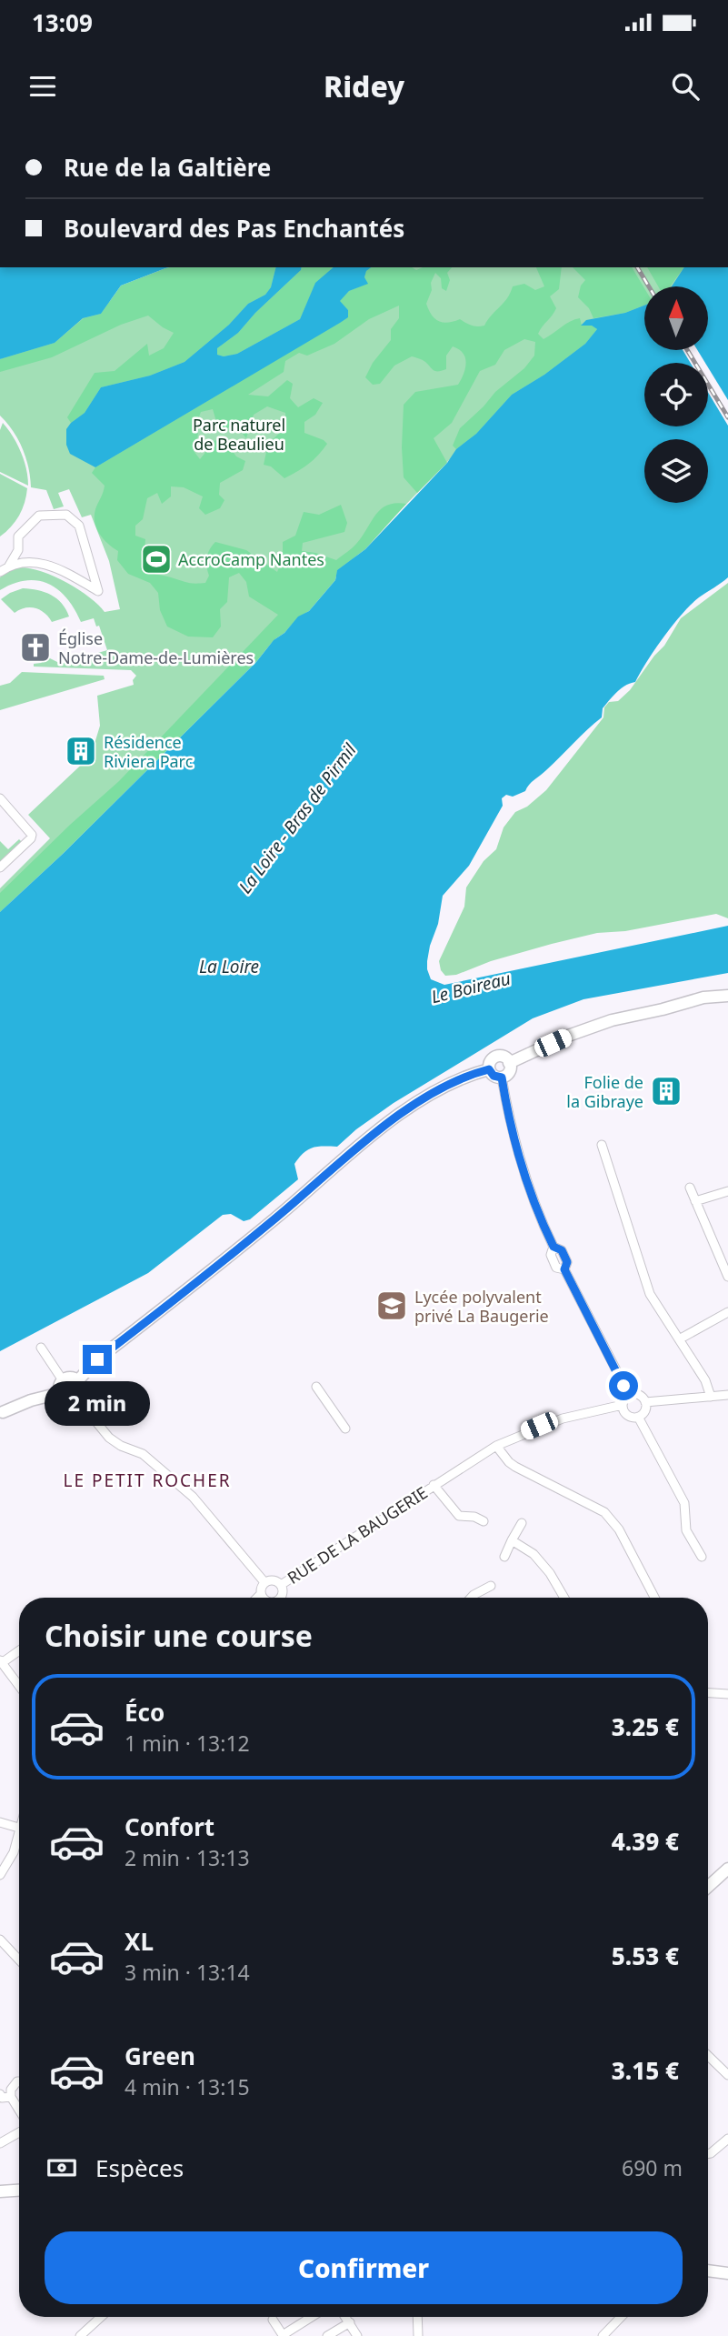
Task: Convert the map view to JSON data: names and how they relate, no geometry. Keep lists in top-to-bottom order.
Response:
{
  "streets": {
    "street": ["RUE DE LA BAUGERIE"]
  },
  "districts": ["LE PETIT ROCHER"],
  "water": ["La Loire - Bras de Pirmil", "La Loire", "Le Boireau"],
  "parks": ["Parc naturel de Beaulieu"],
  "places": {
    "sports": ["AccroCamp Nantes"],
    "church": ["Église Notre-Dame-de-Lumières"],
    "building": ["Résidence Riviera Parc", "Folie de la Gibraye"],
    "school or university": ["Lycée polyvalent privé La Baugerie"]
  },
  "north": "top",
  "page": {
    "status": "13:09",
    "header": "Ridey",
    "banner": ["Rue de la Galtière", "Boulevard des Pas Enchantés"],
    "bubble": "2 min",
    "heading": "Choisir une course",
    "list": [
      {
        "name": "Éco",
        "note": "1 min · 13:12",
        "value": "3.25 €"
      },
      {
        "name": "Confort",
        "note": "2 min · 13:13",
        "value": "4.39 €"
      },
      {
        "name": "XL",
        "note": "3 min · 13:14",
        "value": "5.53 €"
      },
      {
        "name": "Green",
        "note": "4 min · 13:15",
        "value": "3.15 €"
      }
    ],
    "pay": ["Espèces", "690 m"],
    "buttons": "Confirmer"
  }
}
